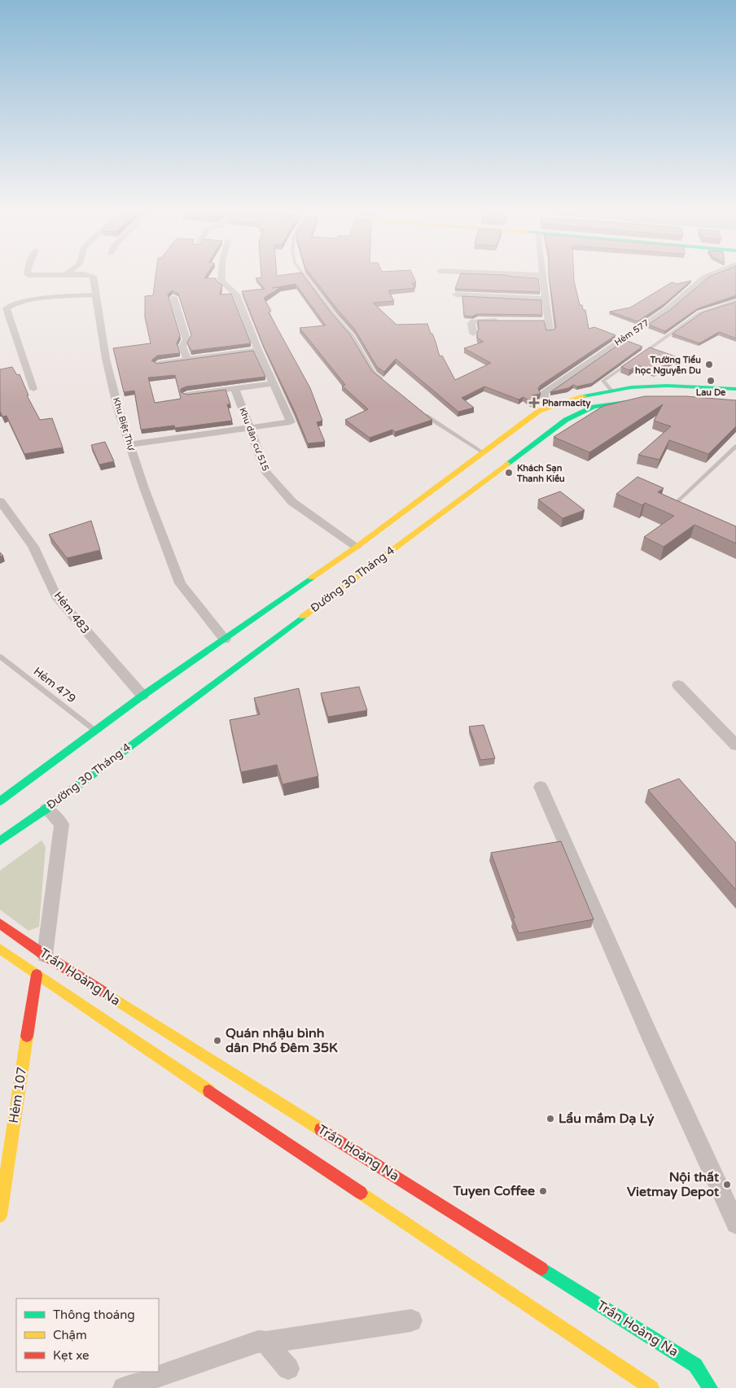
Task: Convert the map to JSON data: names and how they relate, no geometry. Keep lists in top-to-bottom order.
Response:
{
  "streets": {
    "main road": ["Đường 30 Tháng 4", "Trần Hoàng Na", "Hẻm 107"],
    "street": [
      "Hẻm 577",
      "Khu Biệt Thự",
      "Khu dân cư 515",
      "Hẻm 483"
    ],
    "lane": ["Hẻm 479"]
  },
  "crossings": [
    ["Hẻm 577", "Đường 30 Tháng 4"],
    ["Khu Biệt Thự", "Đường 30 Tháng 4"],
    ["Khu dân cư 515", "Đường 30 Tháng 4"],
    ["Đường 30 Tháng 4", "Hẻm 483"],
    ["Đường 30 Tháng 4", "Hẻm 479"],
    ["Trần Hoàng Na", "Hẻm 107"]
  ],
  "places": {
    "other": [
      "Trường Tiểu học Nguyễn Du",
      "Lau De",
      "Khách Sạn Thanh Kiều",
      "Quán nhậu bình dân Phố Đêm 35K",
      "Lẩu mắm Dạ Lý",
      "Nội thất Vietmay Depot",
      "Tuyen Coffee"
    ],
    "health": ["Pharmacity"]
  },
  "legend": ["Thông thoáng", "Chậm", "Kẹt xe"]
}
